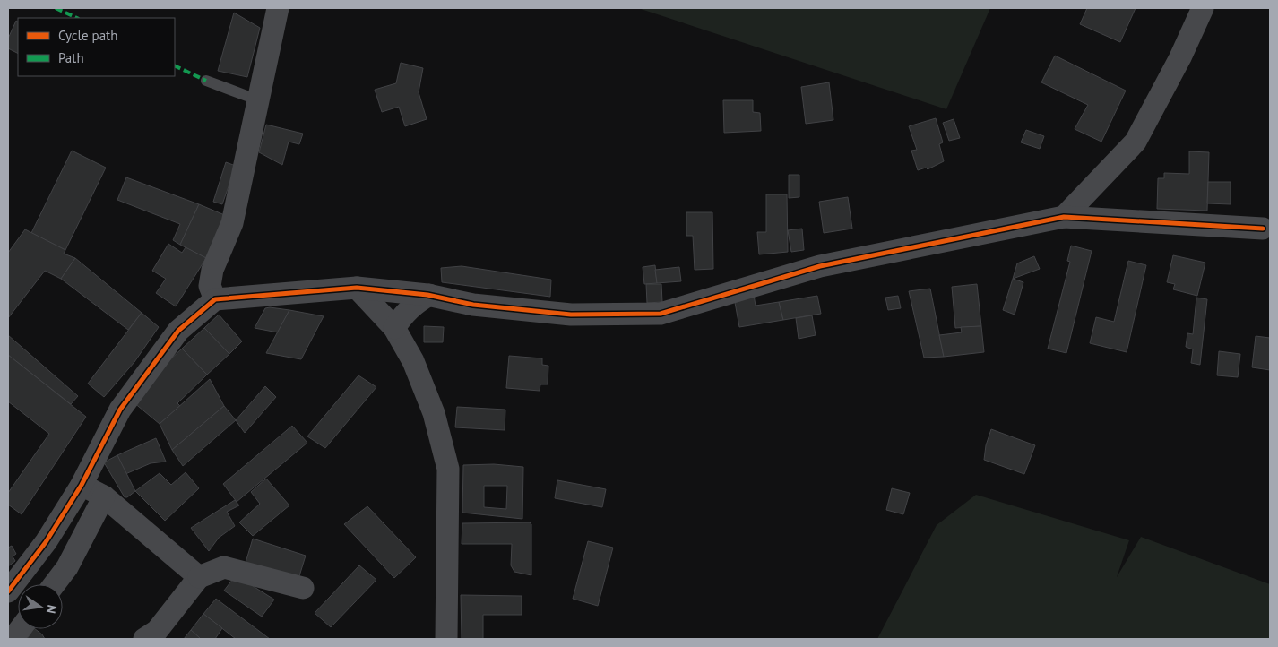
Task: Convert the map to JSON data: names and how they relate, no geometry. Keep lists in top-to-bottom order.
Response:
{
  "legend": ["Cycle path", "Path"],
  "north": "right"
}
